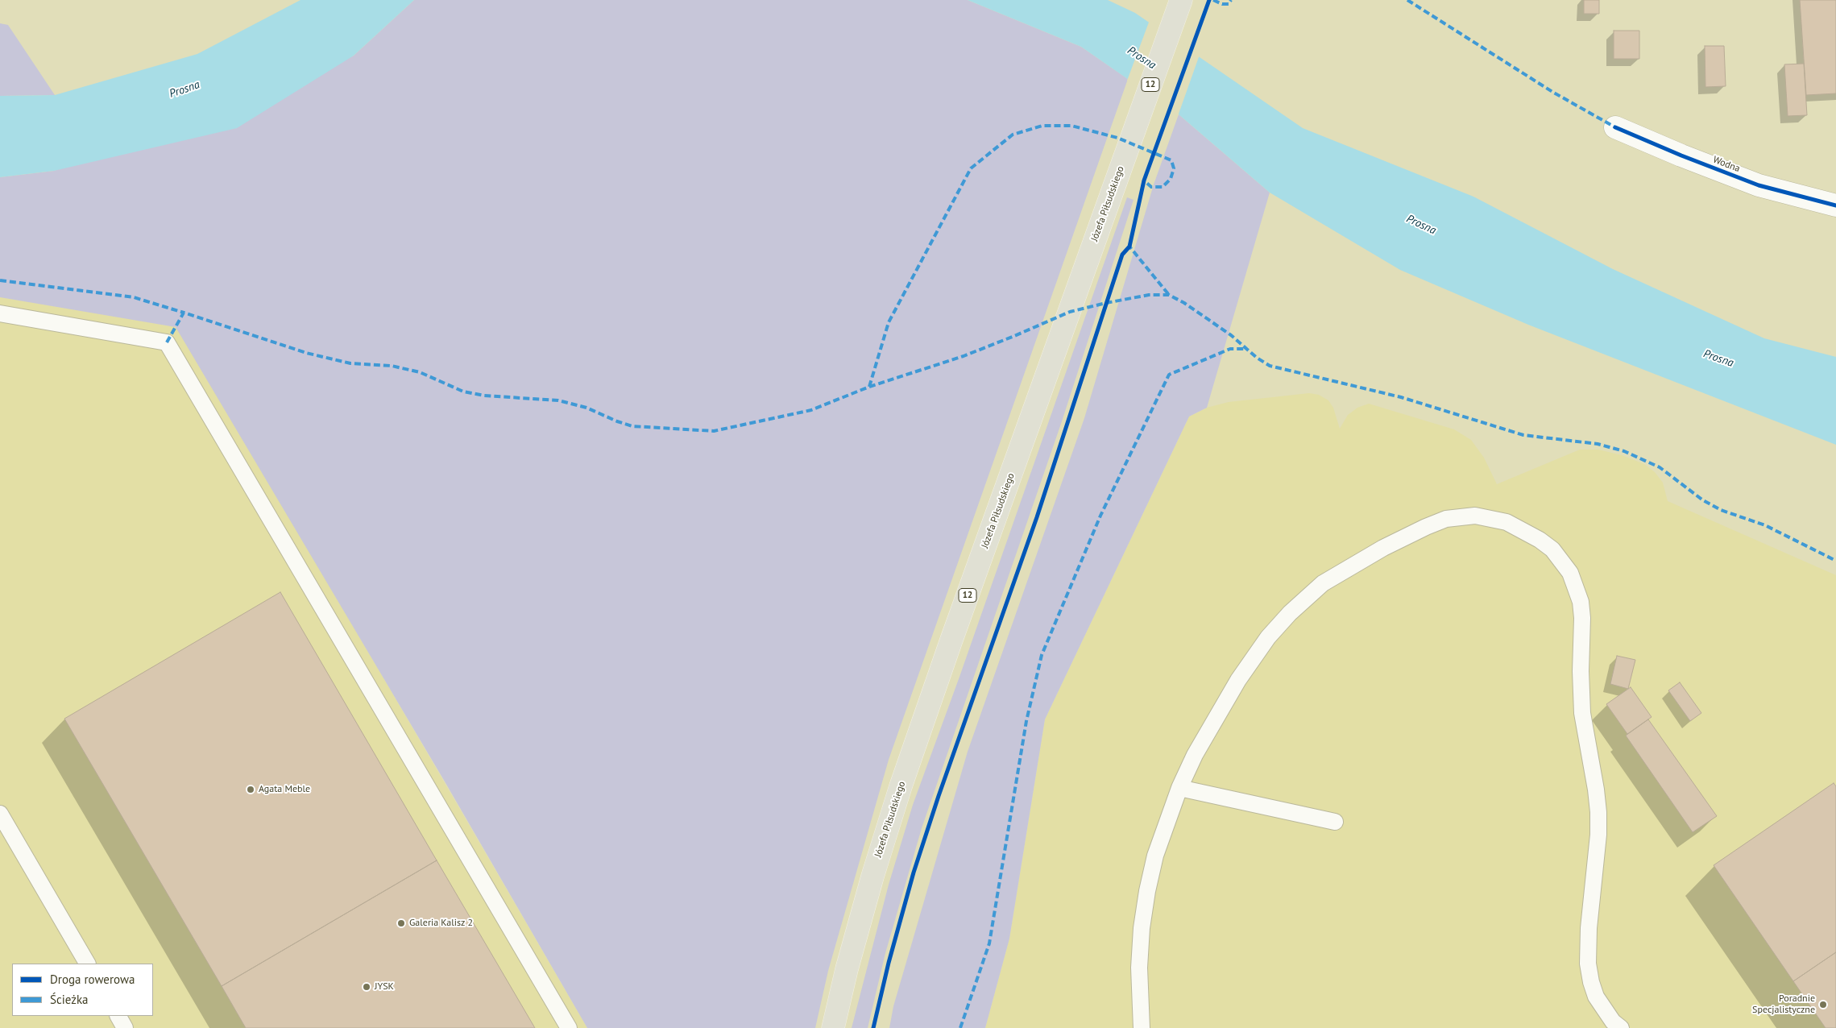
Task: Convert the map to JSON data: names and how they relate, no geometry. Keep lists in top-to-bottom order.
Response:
{
  "streets": {
    "main road": ["12", "Józefa Piłsudskiego"],
    "street": ["Wodna"]
  },
  "water": ["Prosna"],
  "places": [
    "Agata Meble",
    "Galeria Kalisz 2",
    "JYSK",
    "Poradnie Specjalistyczne"
  ],
  "legend": ["Droga rowerowa", "Ścieżka"]
}
